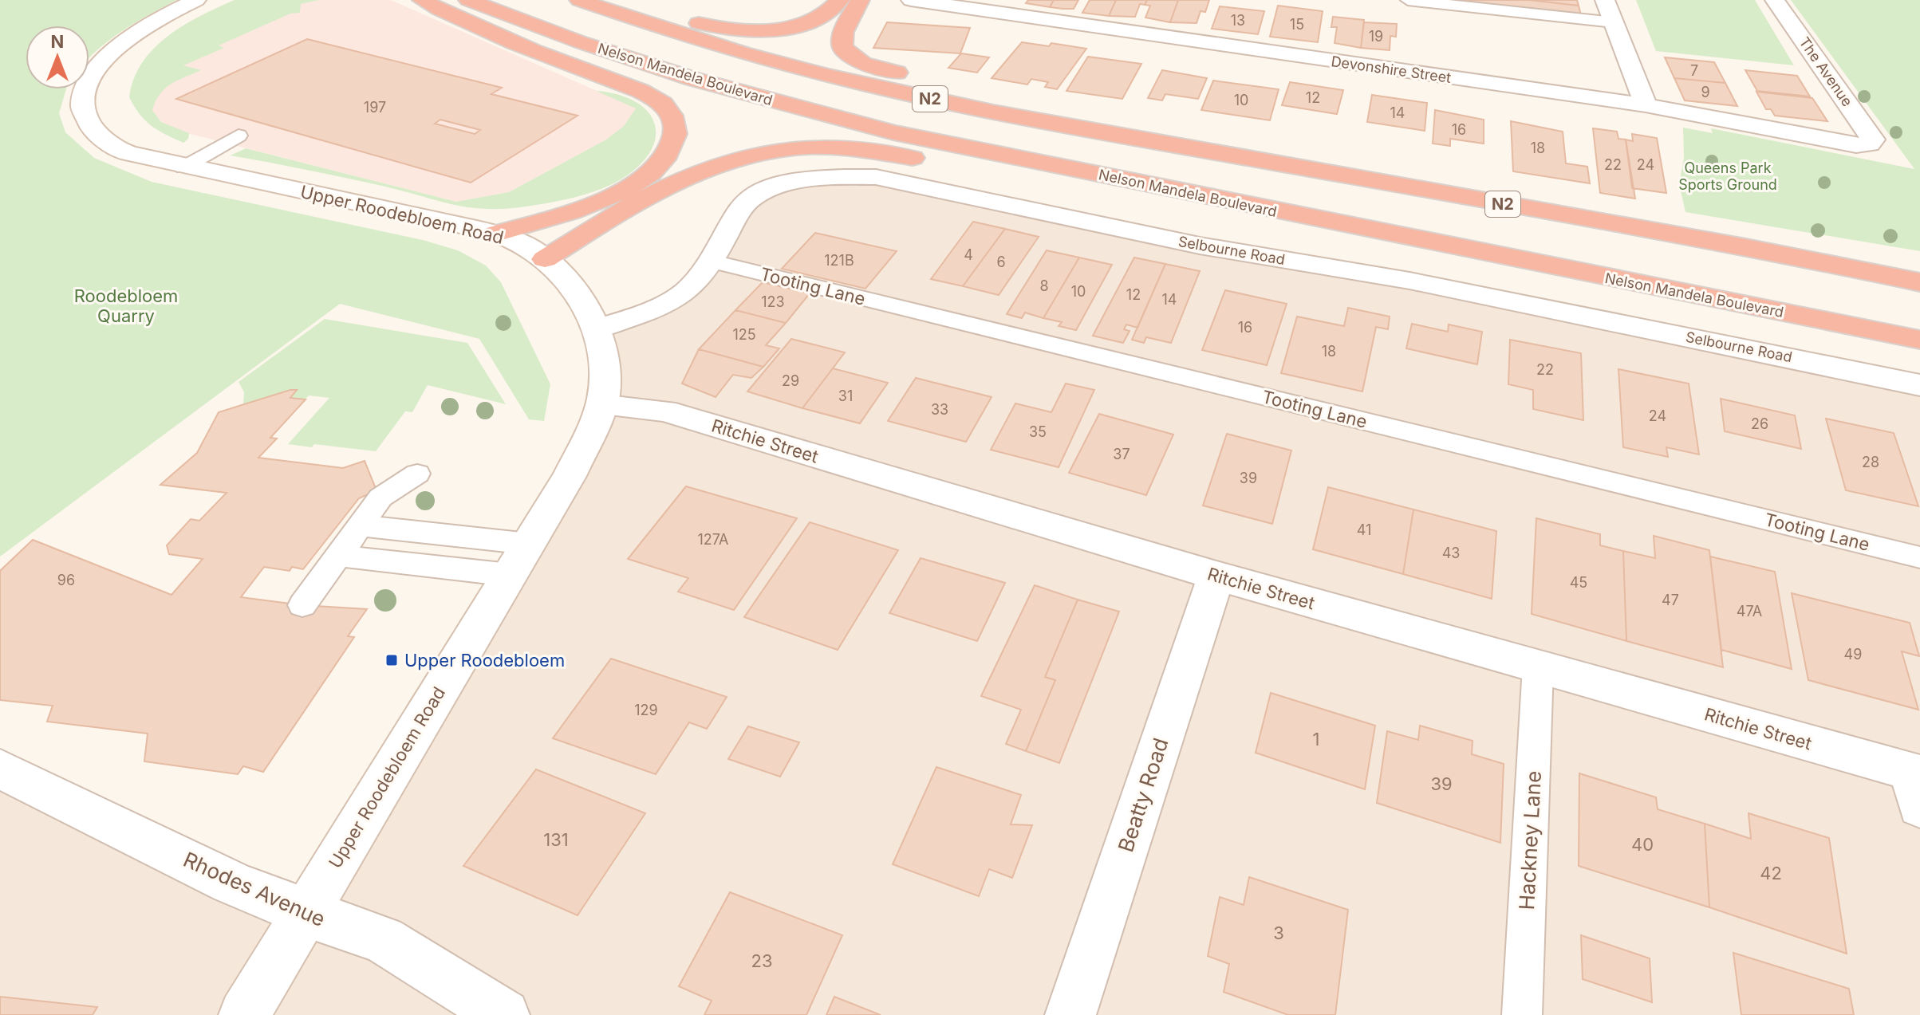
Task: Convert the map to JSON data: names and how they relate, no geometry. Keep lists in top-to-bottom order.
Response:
{
  "streets": {
    "highway": ["Nelson Mandela Boulevard", "N2"],
    "street": [
      "Devonshire Street",
      "The Avenue",
      "Upper Roodebloem Road",
      "Selbourne Road",
      "Ritchie Street",
      "Beatty Road",
      "Rhodes Avenue"
    ],
    "lane": ["Tooting Lane", "Hackney Lane"]
  },
  "crossings": [
    ["Devonshire Street", "The Avenue"],
    ["Upper Roodebloem Road", "Selbourne Road"],
    ["Upper Roodebloem Road", "Ritchie Street"],
    ["Upper Roodebloem Road", "Rhodes Avenue"],
    ["Selbourne Road", "Tooting Lane"],
    ["Ritchie Street", "Beatty Road"],
    ["Ritchie Street", "Hackney Lane"]
  ],
  "parks": ["Queens Park Sports Ground", "Roodebloem Quarry"],
  "places": {
    "transit": ["Upper Roodebloem"]
  },
  "house_numbers": [
    "13",
    "15",
    "19",
    "7",
    "9",
    "12",
    "10",
    "197",
    "14",
    "16",
    "18",
    "22",
    "24",
    "4",
    "121B",
    "6",
    "8",
    "10",
    "12",
    "14",
    "123",
    "16",
    "125",
    "18",
    "22",
    "29",
    "31",
    "33",
    "24",
    "26",
    "35",
    "37",
    "28",
    "39",
    "41",
    "127A",
    "43",
    "96",
    "45",
    "47",
    "47A",
    "49",
    "129",
    "1",
    "39",
    "131",
    "40",
    "42",
    "3",
    "23"
  ],
  "north": "top"
}
